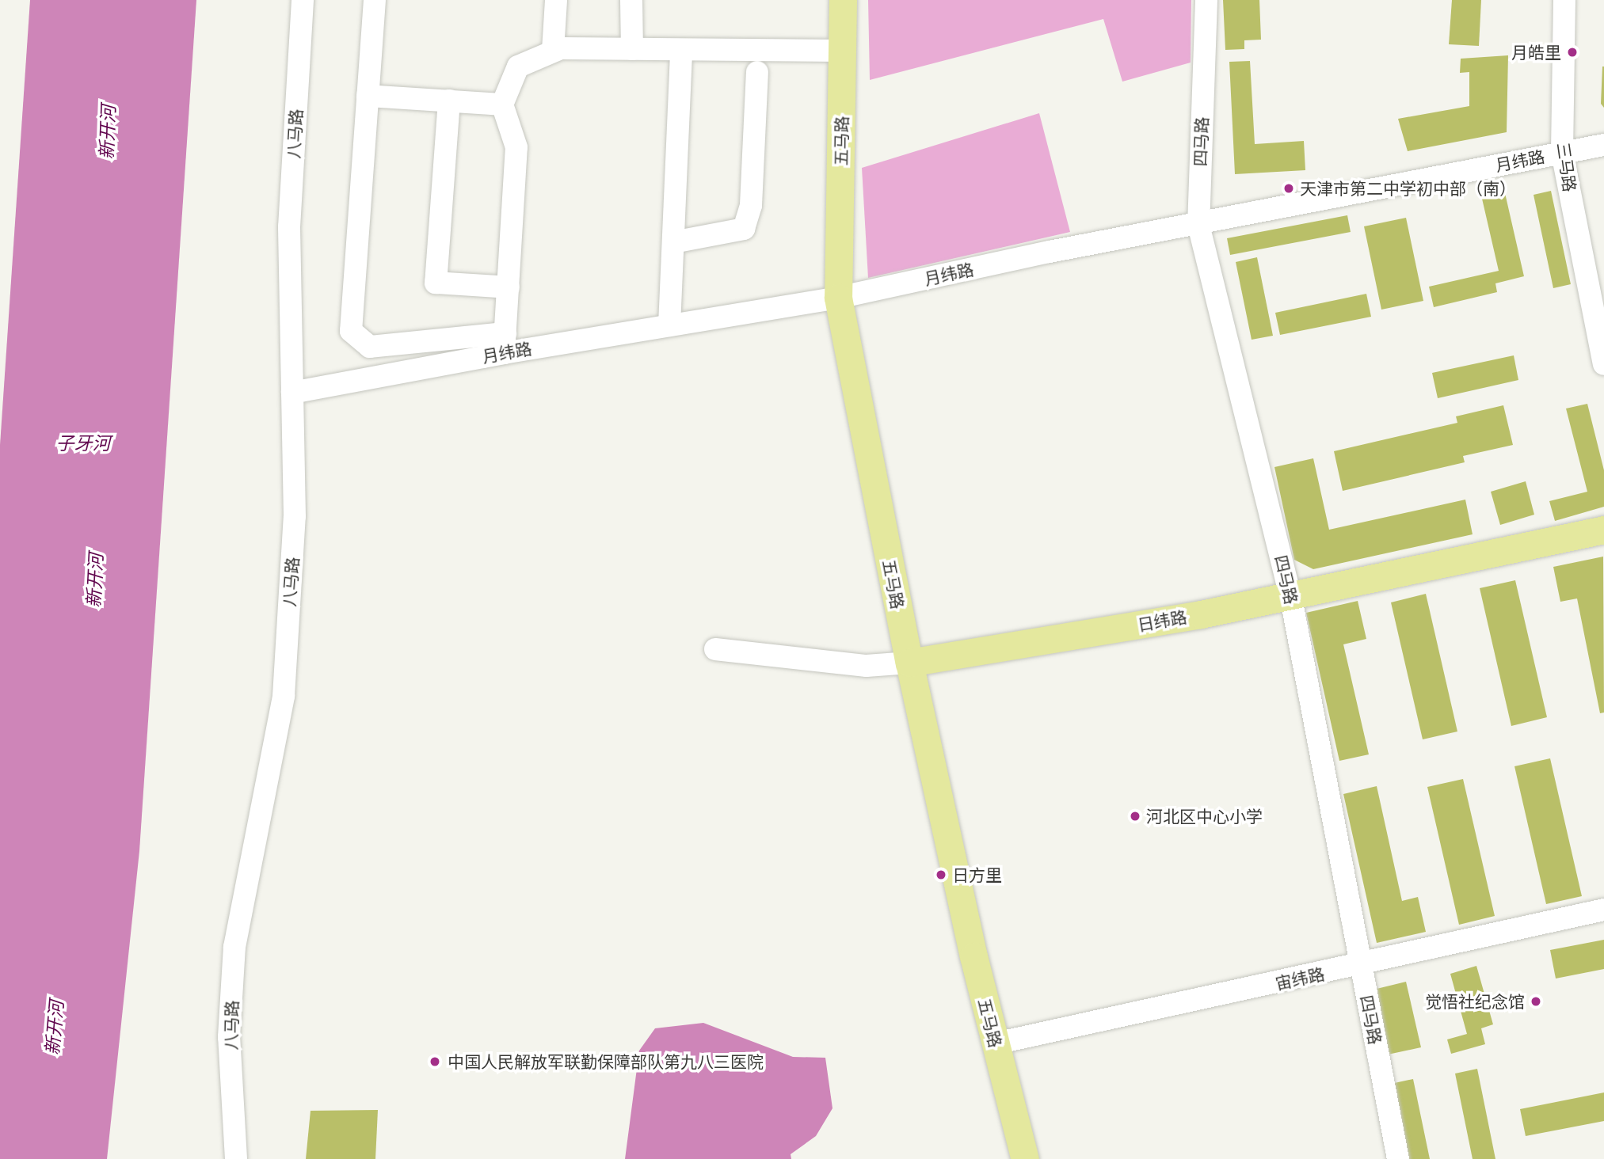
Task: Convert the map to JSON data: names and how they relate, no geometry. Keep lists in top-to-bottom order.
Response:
{
  "streets": {
    "main road": ["五马路", "日纬路"],
    "street": [
      "八马路",
      "四马路",
      "月纬路",
      "三马路",
      "宙纬路"
    ]
  },
  "crossings": [
    ["八马路", "月纬路"],
    ["五马路", "月纬路"],
    ["五马路", "日纬路"],
    ["五马路", "宙纬路"],
    ["四马路", "月纬路"],
    ["四马路", "日纬路"],
    ["四马路", "宙纬路"],
    ["月纬路", "三马路"]
  ],
  "water": ["新开河", "子牙河"],
  "places": [
    "月皓里",
    "天津市第二中学初中部（南）",
    "河北区中心小学",
    "日方里",
    "觉悟社纪念馆",
    "中国人民解放军联勤保障部队第九八三医院"
  ]
}
